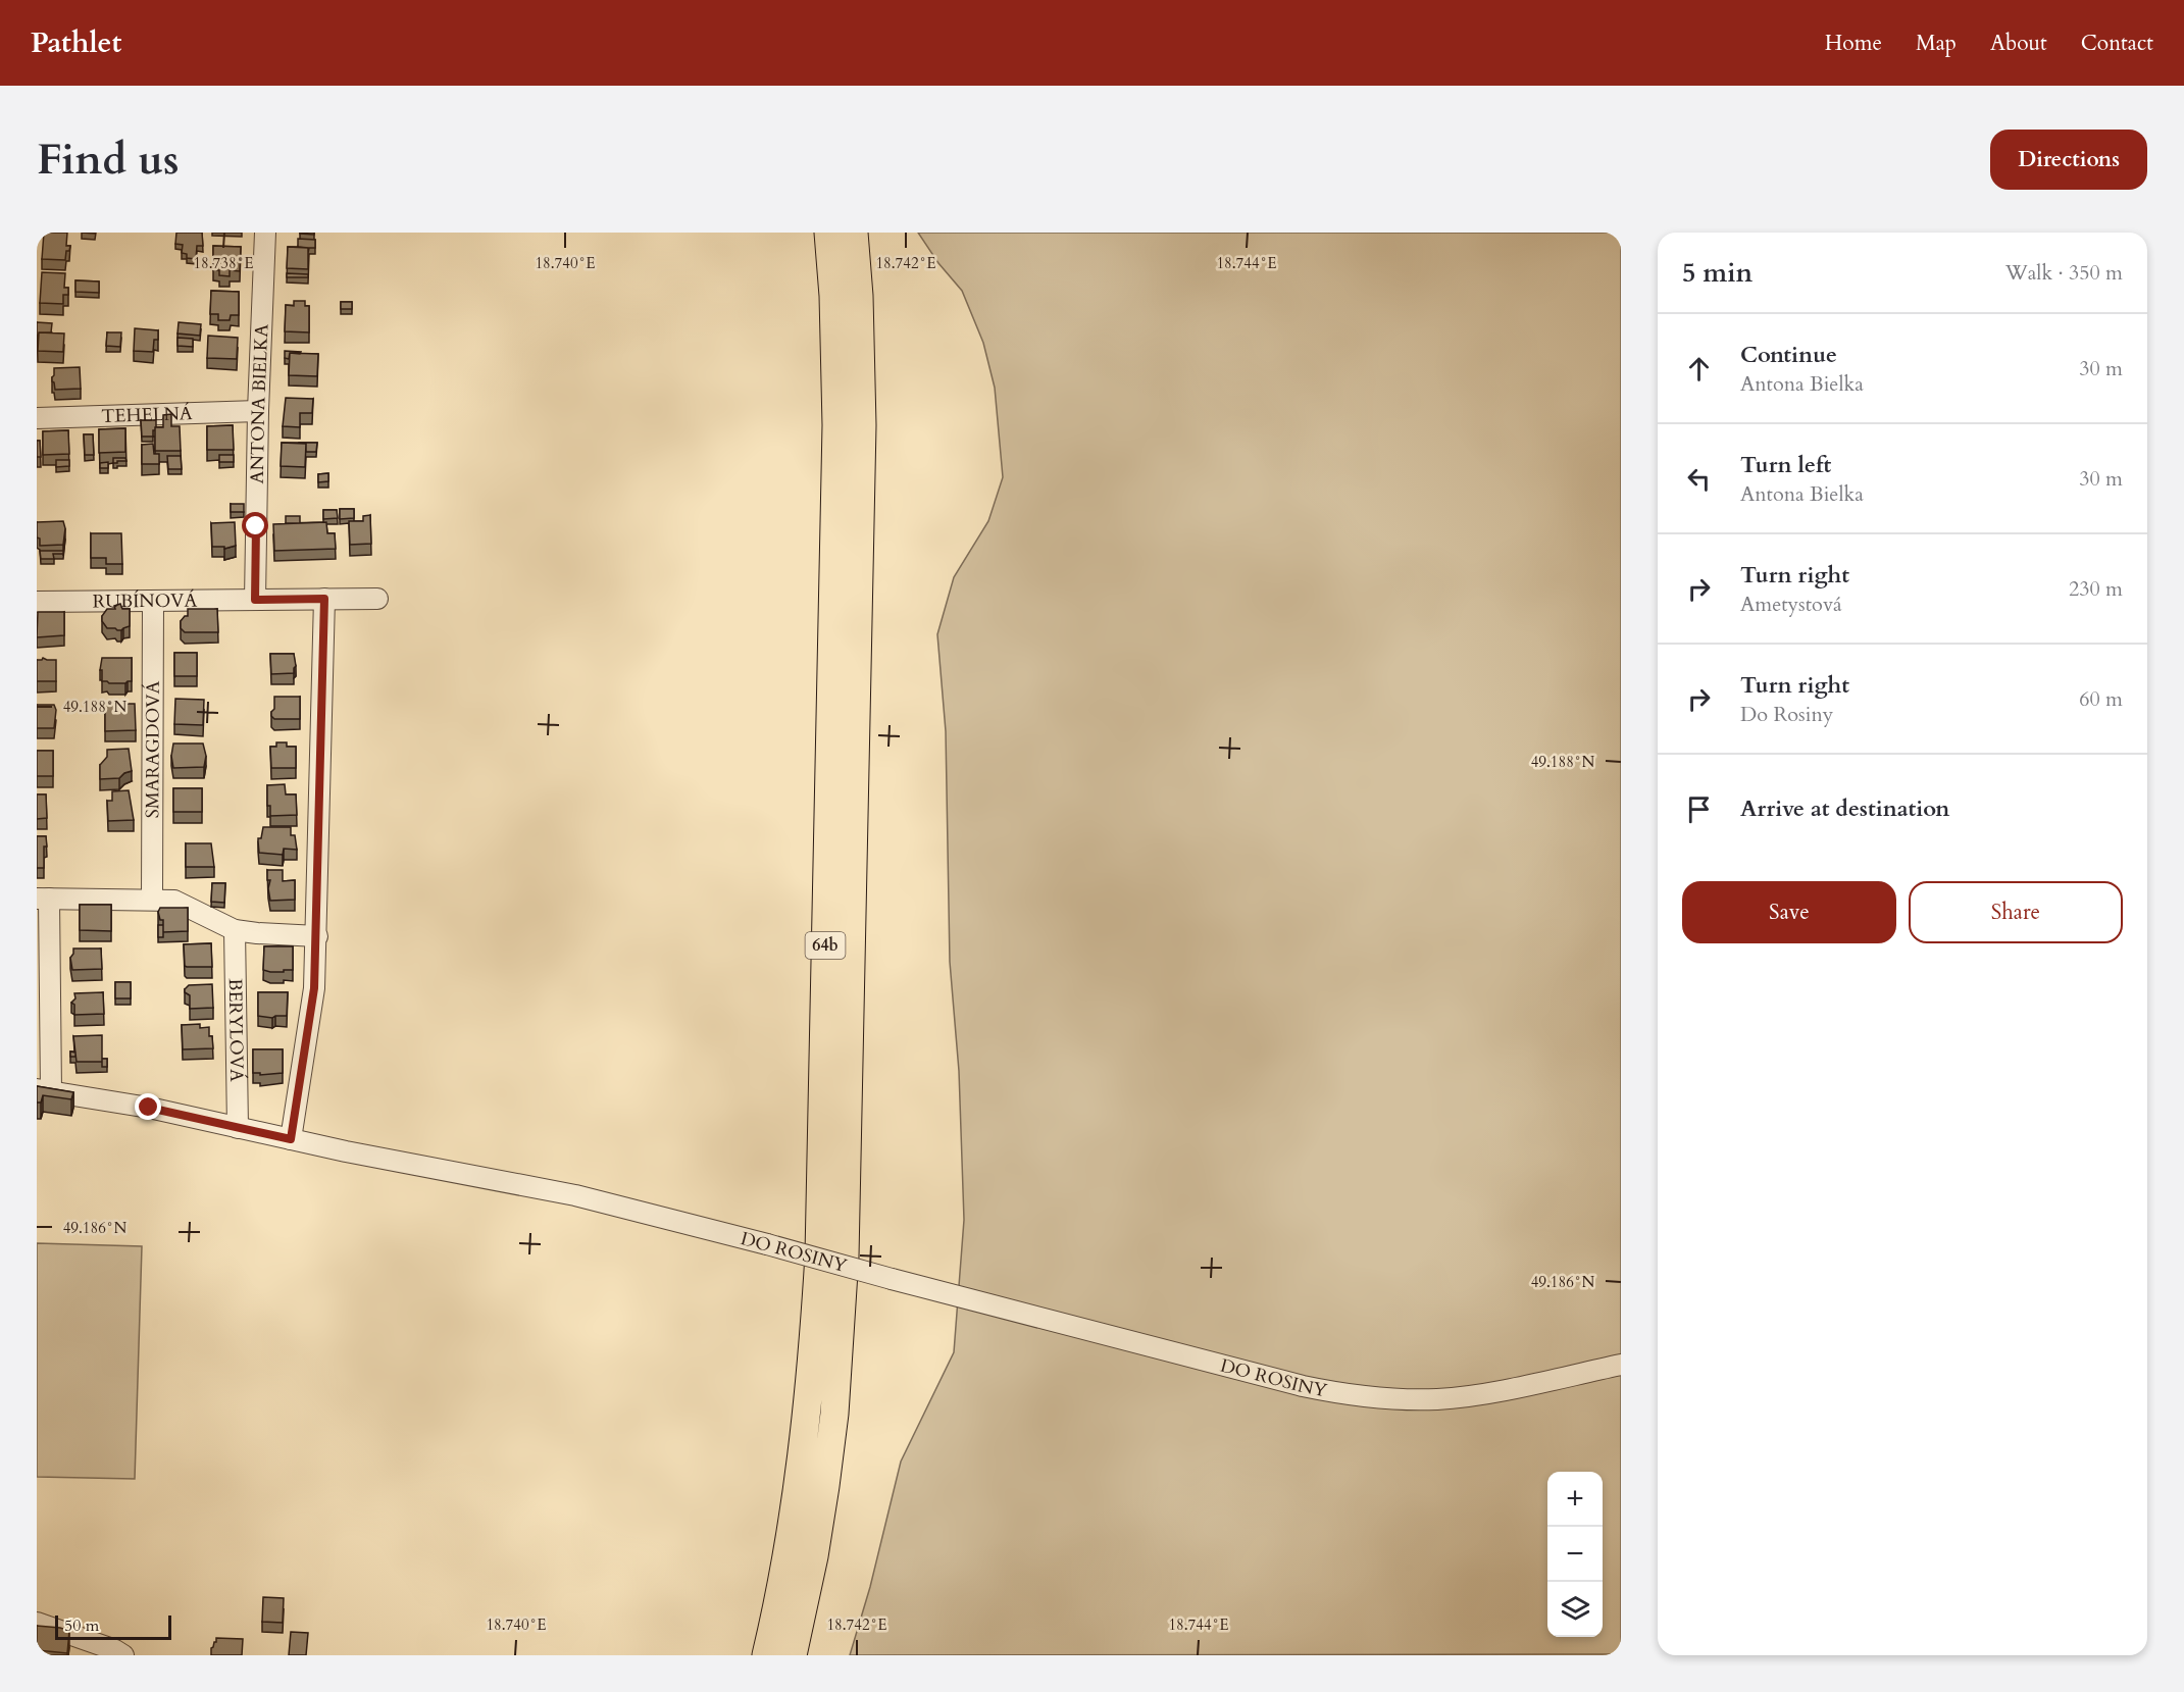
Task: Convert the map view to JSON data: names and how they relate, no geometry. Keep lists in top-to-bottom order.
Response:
{
  "streets": {
    "highway": ["64b"],
    "street": [
      "ANTONA BIELKA",
      "TEHELNÁ",
      "RUBÍNOVÁ",
      "SMARAGDOVÁ",
      "BERYLOVÁ",
      "DO ROSINY"
    ]
  },
  "crossings": [
    ["ANTONA BIELKA", "TEHELNÁ"],
    ["ANTONA BIELKA", "RUBÍNOVÁ"],
    ["RUBÍNOVÁ", "SMARAGDOVÁ"],
    ["BERYLOVÁ", "DO ROSINY"]
  ],
  "scale_bar": "50 m",
  "page": {
    "header": "Pathlet",
    "nav": [
      "Home",
      "Map",
      "About",
      "Contact"
    ],
    "buttons": [
      "Directions",
      ["Save", "Share"]
    ],
    "title": "Find us",
    "heading": ["5 min", "Walk · 350 m"],
    "list": [
      ["Continue", "Antona Bielka", "30 m"],
      ["Turn left", "Antona Bielka", "30 m"],
      ["Turn right", "Ametystová", "230 m"],
      ["Turn right", "Do Rosiny", "60 m"],
      "Arrive at destination"
    ],
    "map_buttons": ["+", "−"],
    "scale": "50 m"
  },
  "coordinates": [
    "18.738°E",
    "18.740°E",
    "18.742°E",
    "18.744°E",
    "49.188°N",
    "49.186°N"
  ]
}
